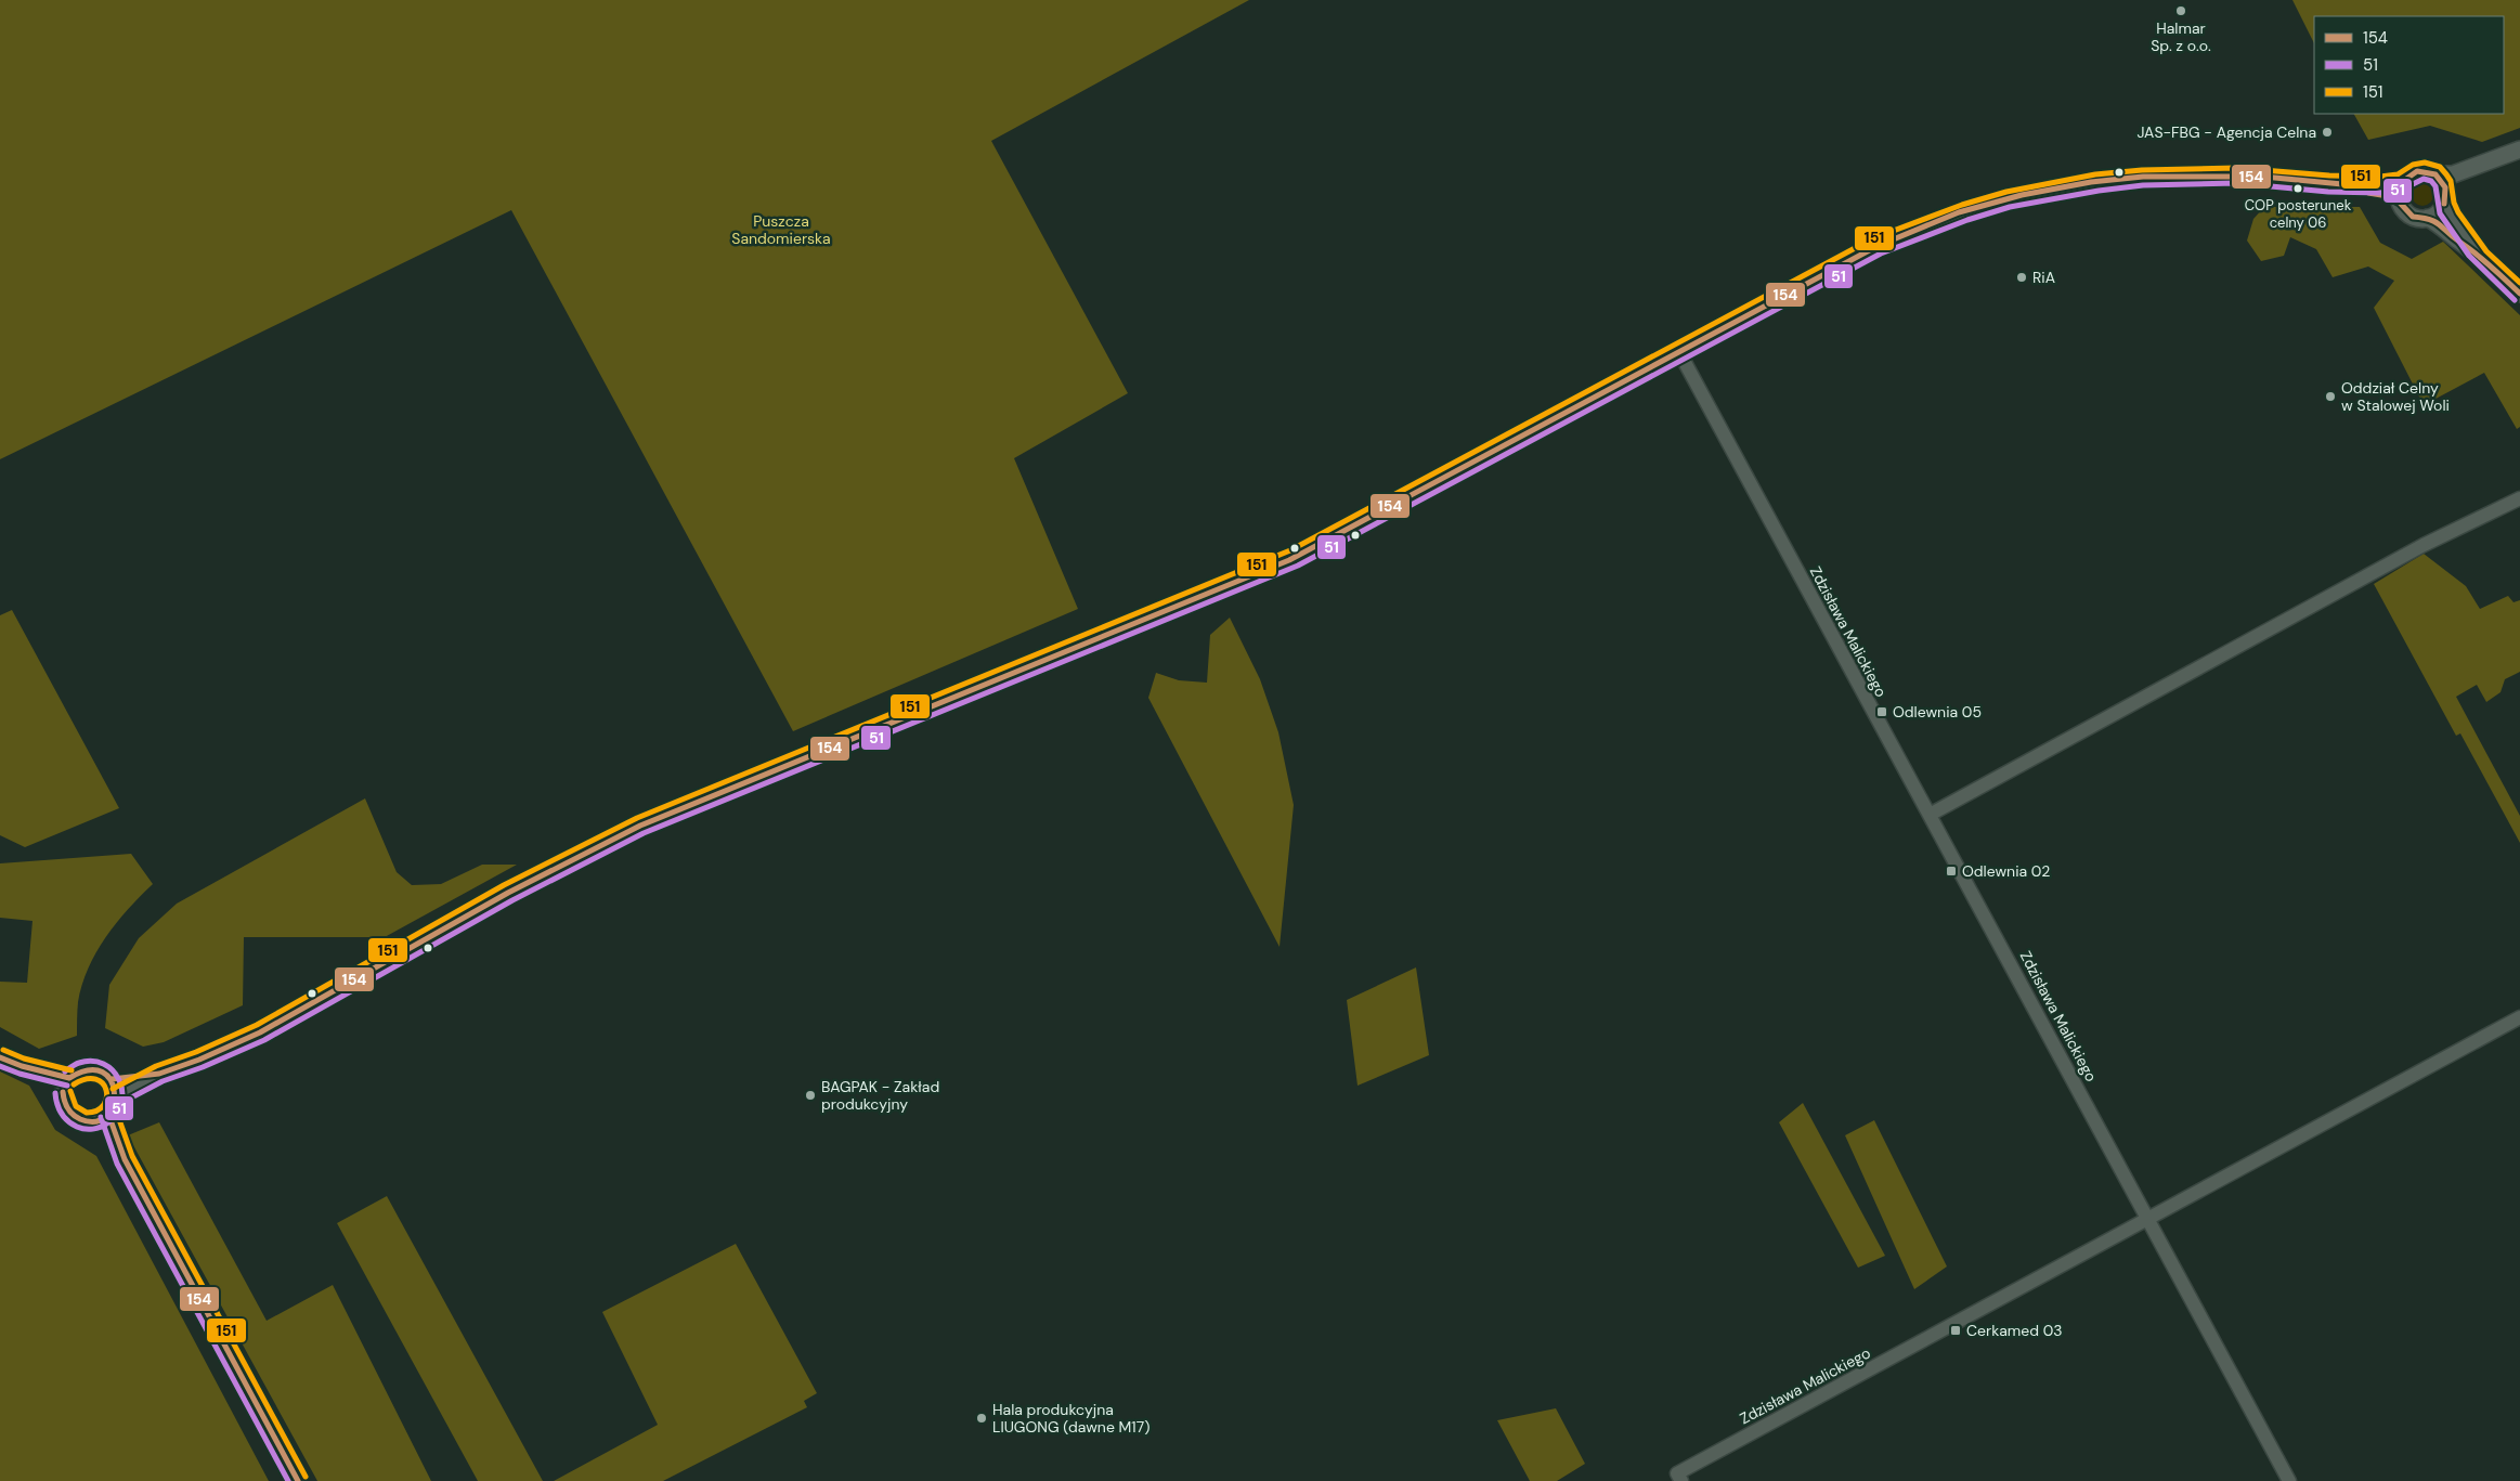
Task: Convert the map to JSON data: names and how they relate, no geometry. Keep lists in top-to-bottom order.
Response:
{
  "streets": {
    "street": ["Zdzisława Malickiego"]
  },
  "parks": ["Puszcza Sandomierska"],
  "places": {
    "other": [
      "Halmar Sp. z o.o.",
      "JAS-FBG - Agencja Celna",
      "COP posterunek celny 06",
      "RiA",
      "Oddział Celny w Stalowej Woli",
      "BAGPAK - Zakład produkcyjny",
      "Hala produkcyjna LIUGONG (dawne M17)"
    ],
    "transit": ["Odlewnia 05", "Odlewnia 02", "Cerkamed 03"]
  },
  "lines": ["transit line 151", "transit line 154", "transit line 51"],
  "legend": ["154", "51", "151"]
}
